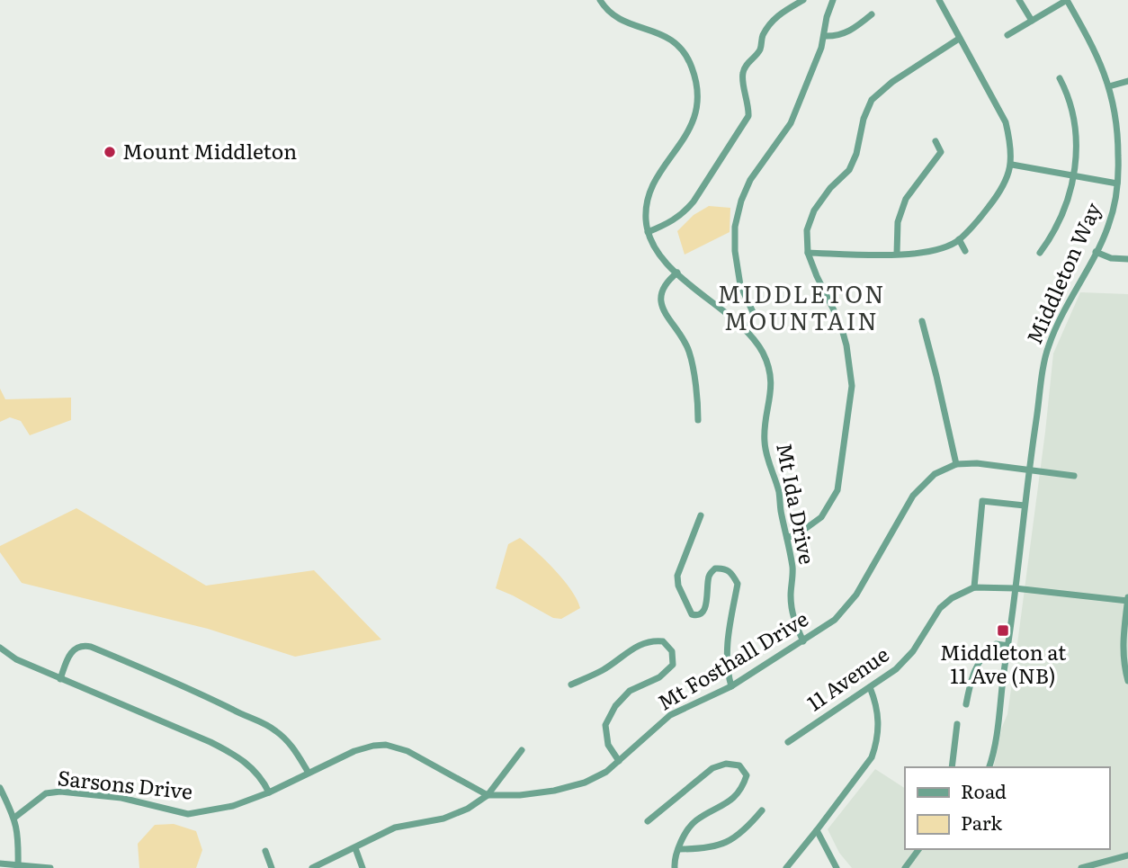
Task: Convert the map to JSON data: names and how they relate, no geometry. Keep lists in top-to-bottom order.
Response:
{
  "streets": {
    "street": [
      "Middleton Way",
      "Mt Ida Drive",
      "Mt Fosthall Drive",
      "11 Avenue",
      "Sarsons Drive"
    ]
  },
  "crossings": [
    ["Middleton Way", "Mt Fosthall Drive"],
    ["Middleton Way", "11 Avenue"],
    ["Mt Ida Drive", "Mt Fosthall Drive"],
    ["Mt Fosthall Drive", "Sarsons Drive"]
  ],
  "districts": ["MIDDLETON MOUNTAIN"],
  "places": {
    "other": ["Mount Middleton"],
    "transit": ["Middleton at 11 Ave (NB)"]
  },
  "legend": ["Road", "Park"]
}
